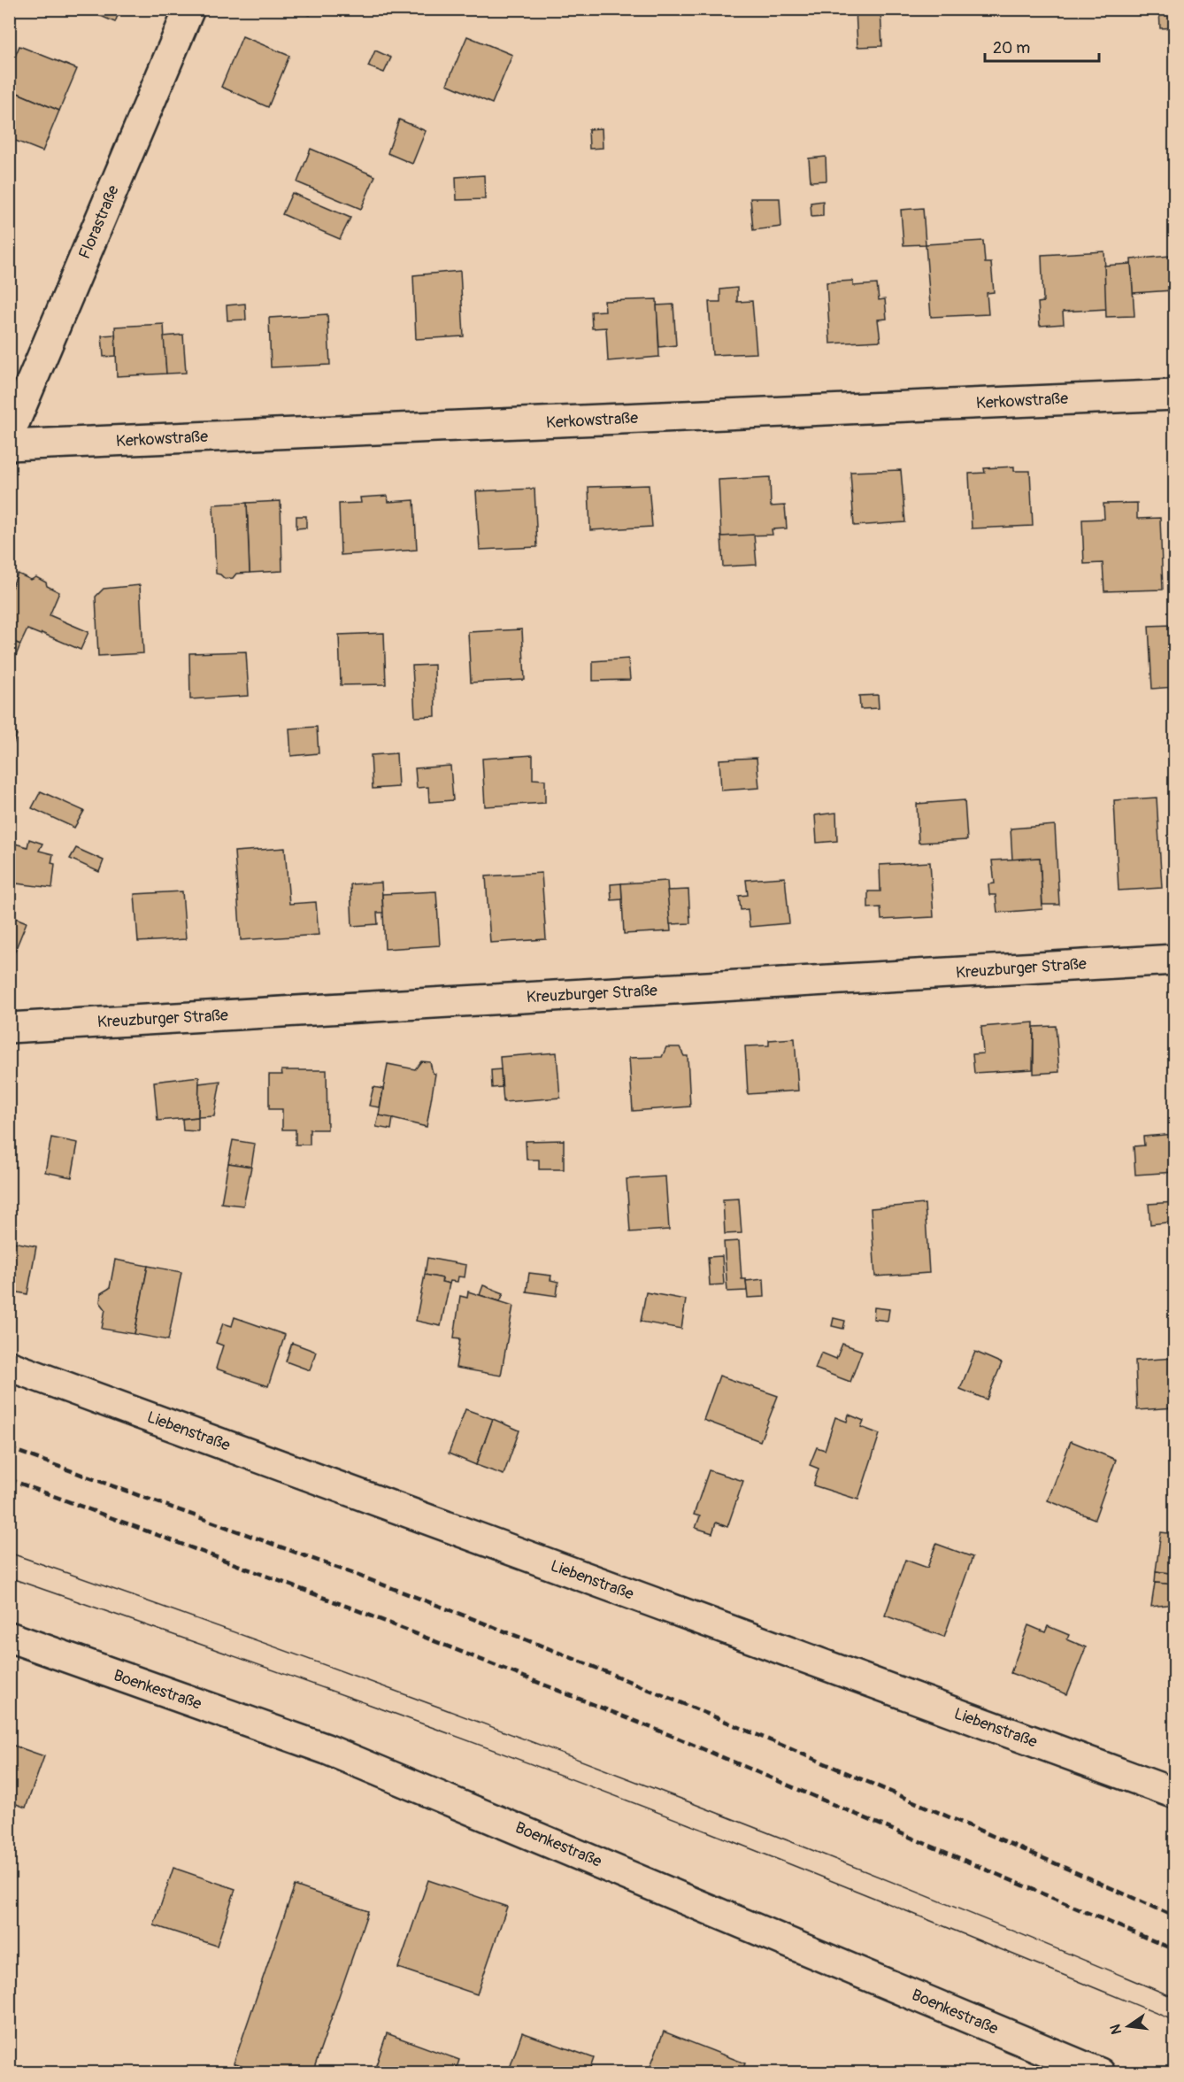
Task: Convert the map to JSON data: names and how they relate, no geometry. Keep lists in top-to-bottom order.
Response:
{
  "streets": {
    "street": [
      "Florastraße",
      "Kerkowstraße",
      "Kreuzburger Straße",
      "Liebenstraße",
      "Boenkestraße"
    ]
  },
  "scale_bar": "20 m",
  "north": "left"
}
